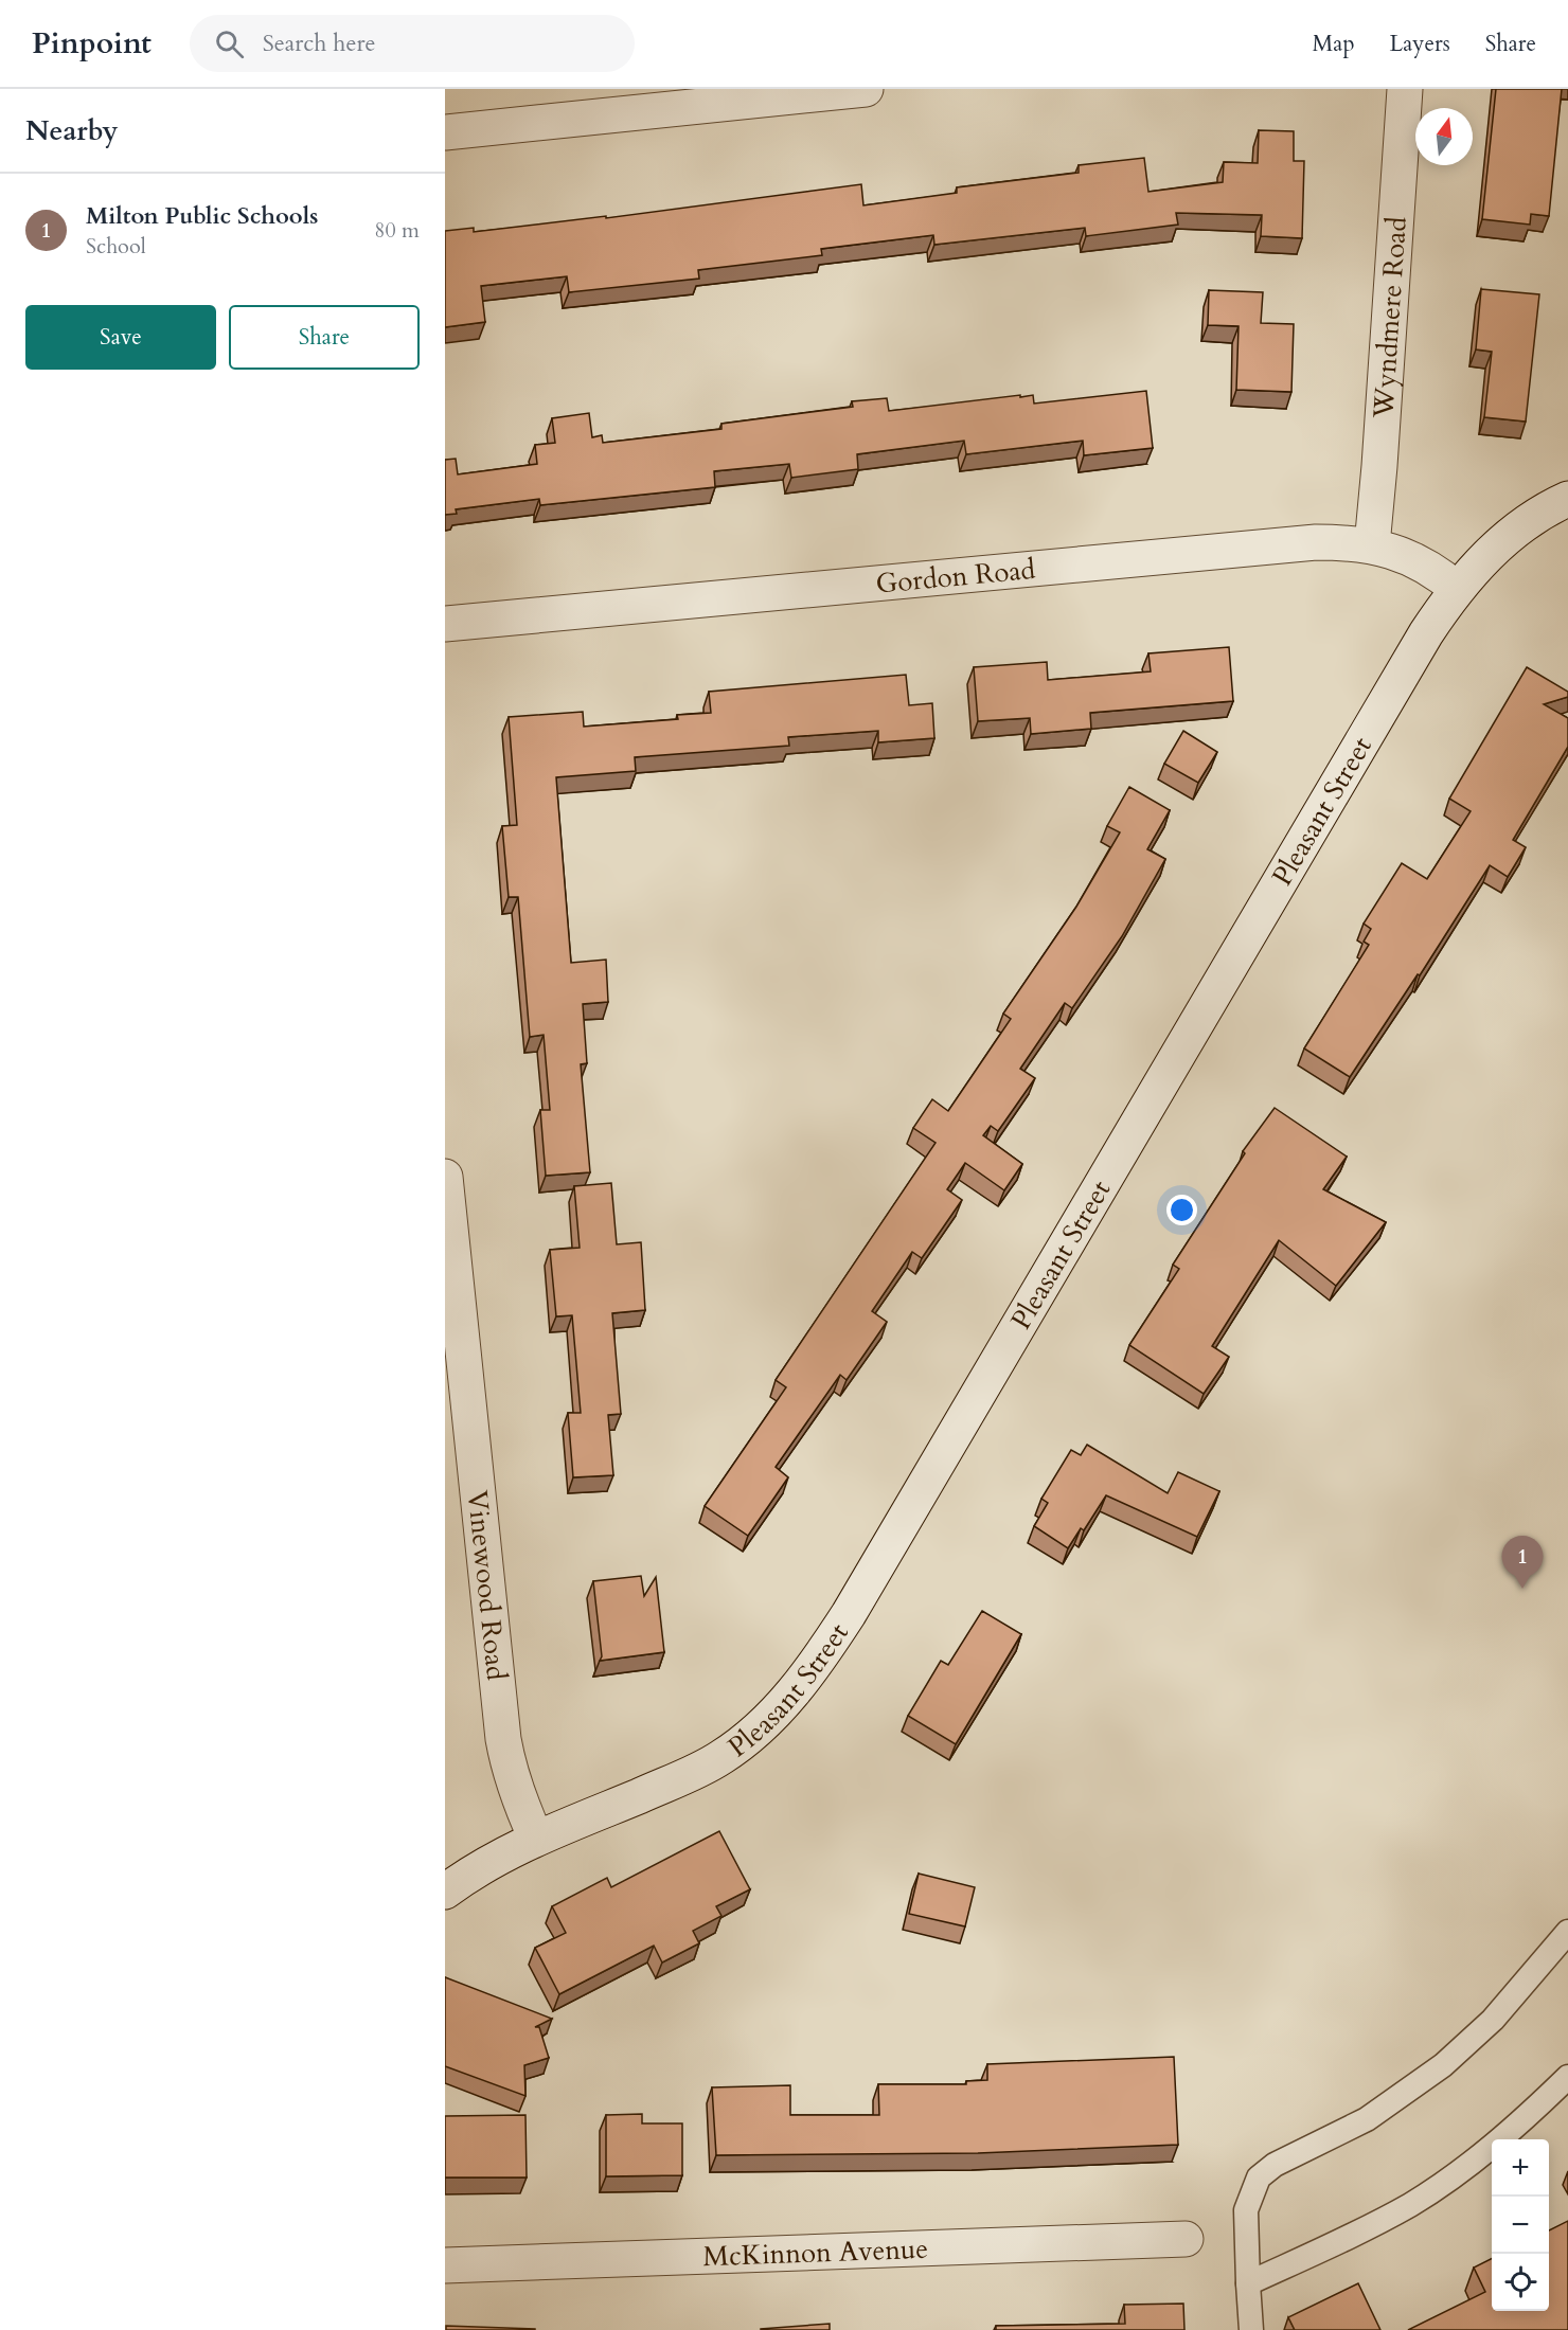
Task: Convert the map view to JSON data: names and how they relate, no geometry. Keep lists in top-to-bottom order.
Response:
{
  "streets": {
    "street": [
      "Wyndmere Road",
      "Gordon Road",
      "Pleasant Street",
      "Vinewood Road",
      "McKinnon Avenue"
    ]
  },
  "crossings": [
    ["Wyndmere Road", "Gordon Road"],
    ["Gordon Road", "Pleasant Street"],
    ["Pleasant Street", "Vinewood Road"]
  ],
  "north": "top",
  "page": {
    "header": "Pinpoint",
    "search": "Search here",
    "nav": ["Map", "Layers", "Share"],
    "heading": "Nearby",
    "list": [
      {
        "mark": "1",
        "name": "Milton Public Schools",
        "note": "School",
        "value": "80 m"
      }
    ],
    "buttons": ["Save", "Share"],
    "pins": "1",
    "map_buttons": ["+", "−"]
  }
}
